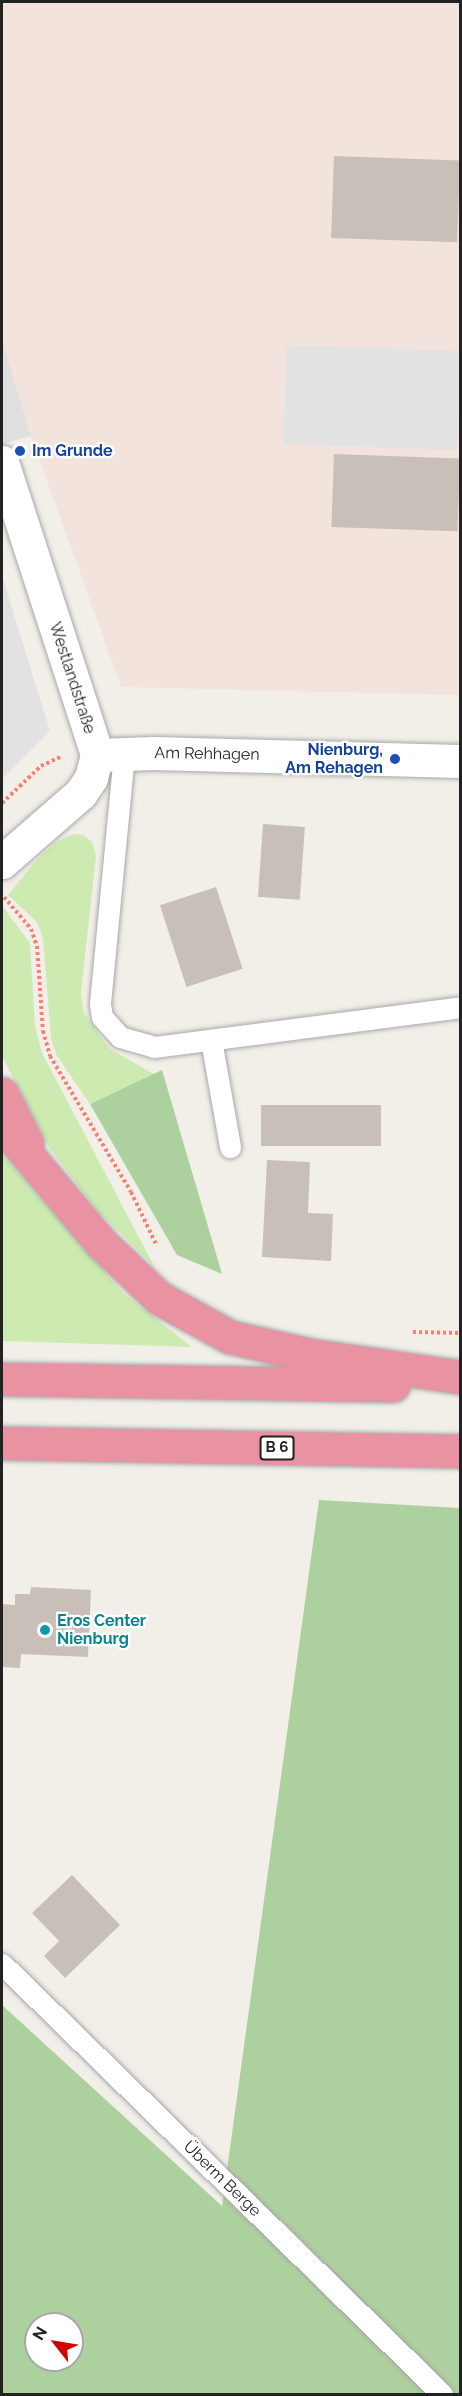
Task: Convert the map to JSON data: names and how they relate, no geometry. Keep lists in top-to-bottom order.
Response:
{
  "streets": {
    "highway": ["B 6"],
    "street": ["Westlandstraße", "Am Rehhagen"],
    "lane": ["Überm Berge"]
  },
  "crossings": [
    ["Westlandstraße", "Am Rehhagen"]
  ],
  "places": ["Im Grunde", "Nienburg, Am Rehagen", "Eros Center Nienburg"],
  "north": "top left"
}
